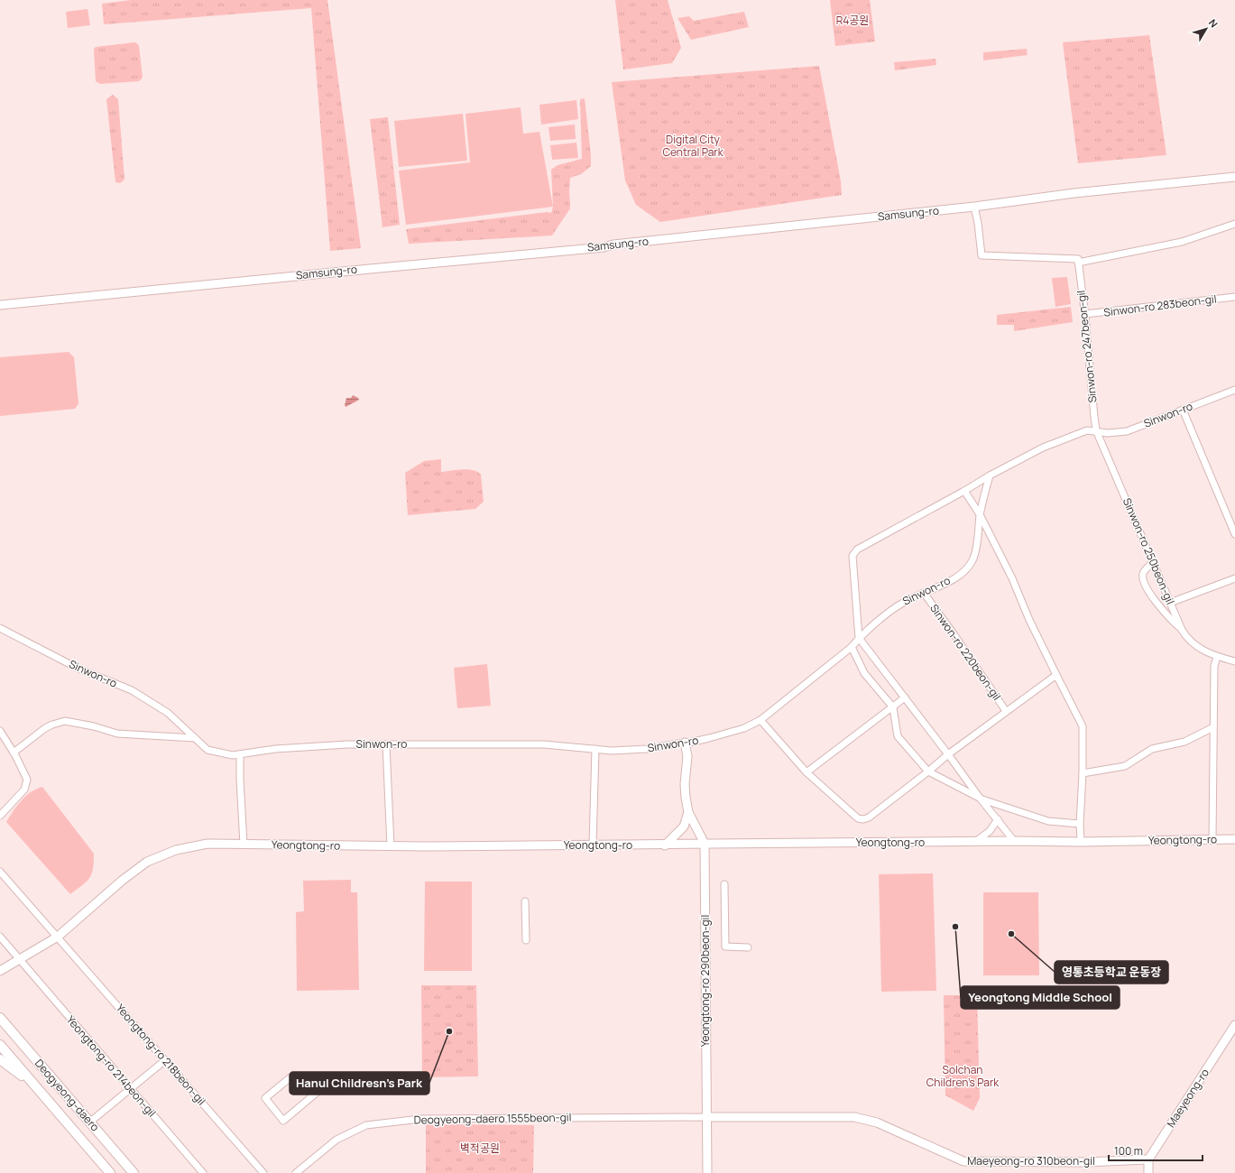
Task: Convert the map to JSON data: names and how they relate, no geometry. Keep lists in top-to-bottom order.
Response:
{
  "streets": {
    "main road": ["Deogyeong-daero"],
    "street": [
      "Samsung-ro",
      "Sinwon-ro 283beon-gil",
      "Sinwon-ro 247beon-gil",
      "Sinwon-ro",
      "Sinwon-ro 250beon-gil",
      "Sinwon-ro 220beon-gil",
      "Yeongtong-ro",
      "Yeongtong-ro 290beon-gil",
      "Yeongtong-ro 218beon-gil",
      "Yeongtong-ro 214beon-gil",
      "Maeyeong-ro",
      "Deogyeong-daero 1555beon-gil",
      "Maeyeong-ro 310beon-gil"
    ]
  },
  "crossings": [
    ["Sinwon-ro 283beon-gil", "Sinwon-ro 247beon-gil"],
    ["Sinwon-ro 247beon-gil", "Sinwon-ro"],
    ["Sinwon-ro 247beon-gil", "Sinwon-ro 250beon-gil"],
    ["Sinwon-ro", "Sinwon-ro 250beon-gil"],
    ["Sinwon-ro", "Sinwon-ro 220beon-gil"],
    ["Yeongtong-ro", "Yeongtong-ro 290beon-gil"],
    ["Yeongtong-ro", "Yeongtong-ro 218beon-gil"],
    ["Yeongtong-ro", "Yeongtong-ro 214beon-gil"],
    ["Yeongtong-ro 290beon-gil", "Deogyeong-daero 1555beon-gil"],
    ["Yeongtong-ro 290beon-gil", "Maeyeong-ro 310beon-gil"],
    ["Maeyeong-ro", "Maeyeong-ro 310beon-gil"],
    ["Deogyeong-daero 1555beon-gil", "Maeyeong-ro 310beon-gil"]
  ],
  "parks": [
    "R4공원",
    "Digital City Central Park",
    "Solchan Children's Park",
    "벽적공원"
  ],
  "places": ["Yeongtong Middle School", "영통초등학교 운동장", "Hanul Childresn's Park"],
  "scale_bar": "100 m",
  "north": "top right"
}
